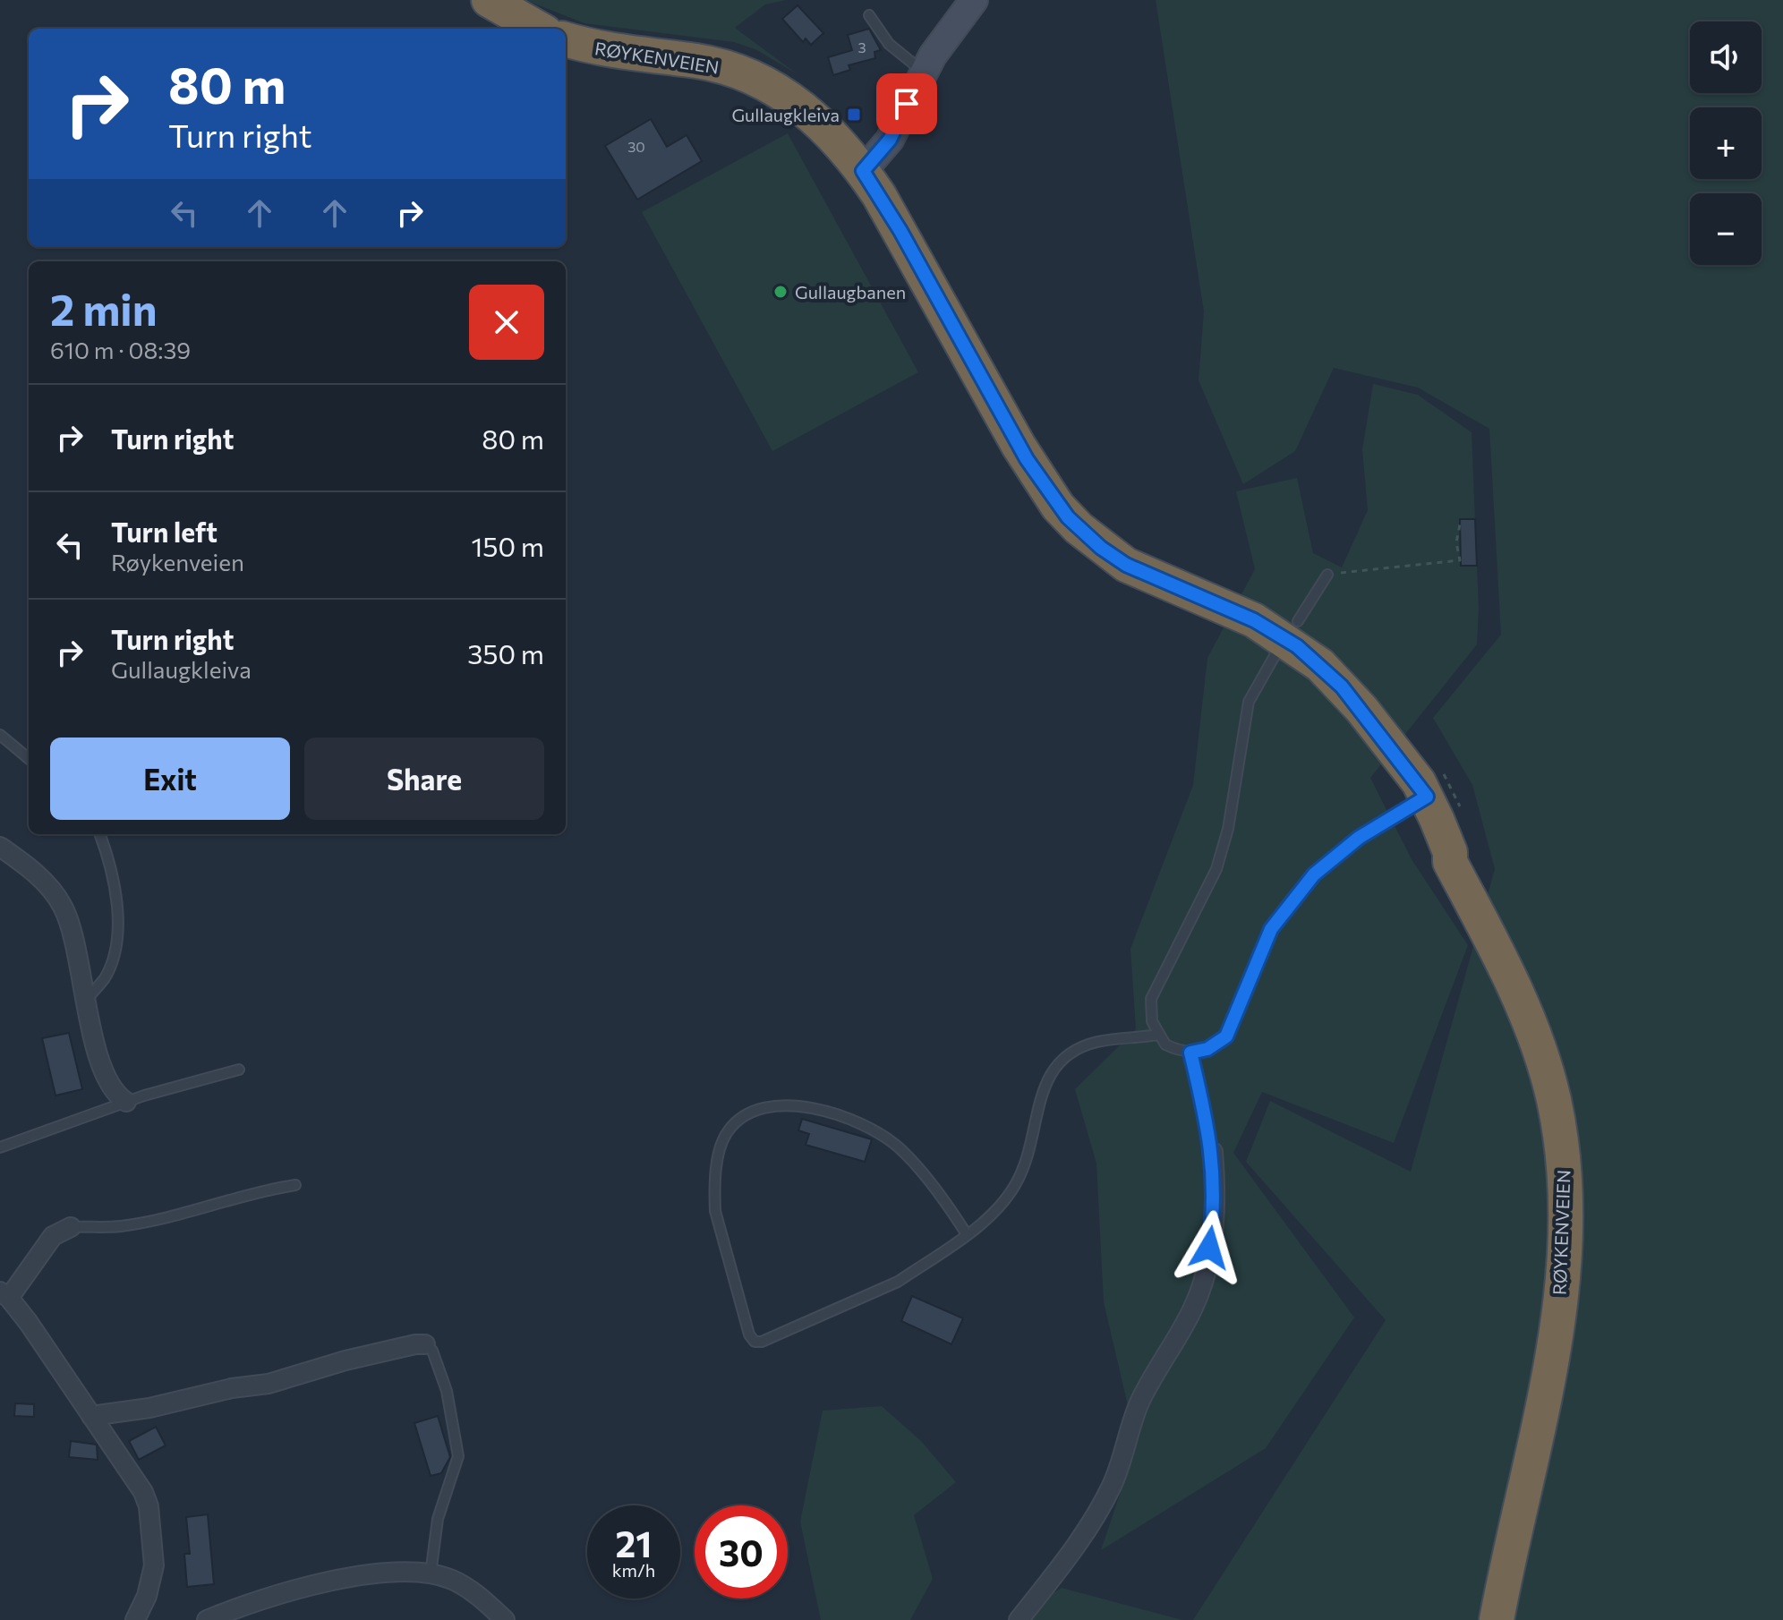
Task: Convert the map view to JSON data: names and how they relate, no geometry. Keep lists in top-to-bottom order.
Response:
{
  "streets": {
    "highway": ["RØYKENVEIEN"]
  },
  "places": {
    "transit": ["Gullaugkleiva"],
    "other": ["Gullaugbanen"]
  },
  "house_numbers": ["3", "30"],
  "page": {
    "map_buttons": ["+", "−"],
    "turn": ["80 m", "Turn right"],
    "heading": ["2 min", "610 m · 08:39"],
    "list": [
      {
        "name": "Turn right",
        "value": "80 m"
      },
      {
        "name": "Turn left",
        "note": "Røykenveien",
        "value": "150 m"
      },
      {
        "name": "Turn right",
        "note": "Gullaugkleiva",
        "value": "350 m"
      }
    ],
    "buttons": ["Exit", "Share"],
    "speed": "21 km/h",
    "limit": "30"
  }
}
